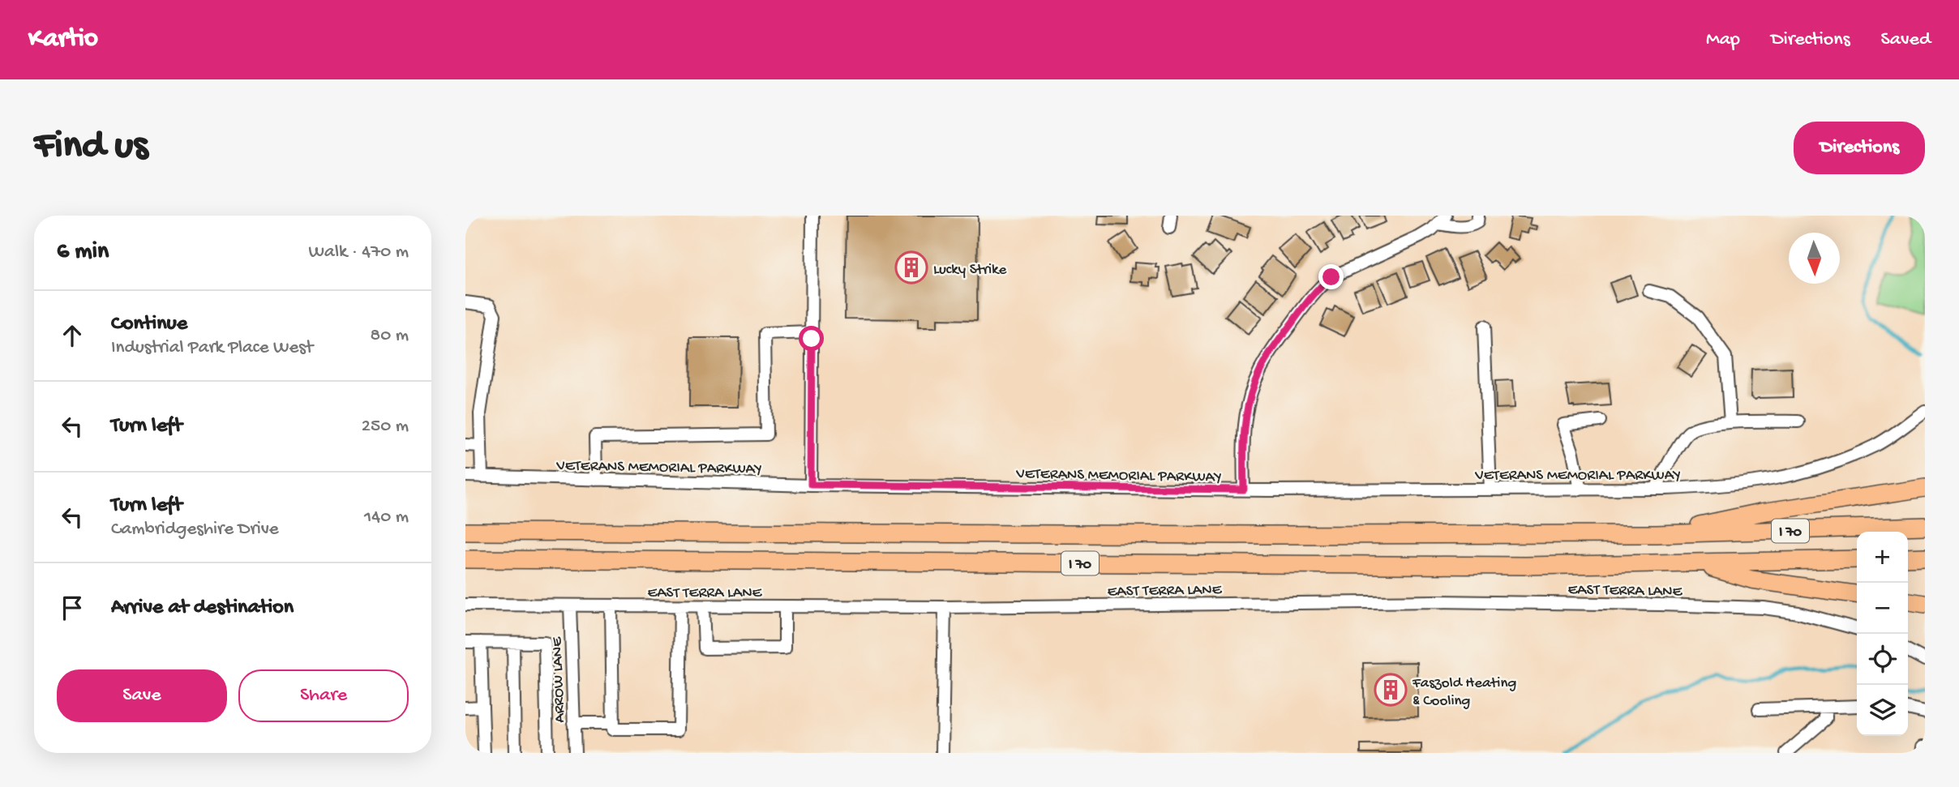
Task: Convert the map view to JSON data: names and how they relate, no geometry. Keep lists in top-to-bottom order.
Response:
{
  "streets": {
    "highway": ["I 70"],
    "street": ["VETERANS MEMORIAL PARKWAY", "EAST TERRA LANE", "ARROW LANE"]
  },
  "crossings": [
    ["EAST TERRA LANE", "ARROW LANE"]
  ],
  "places": {
    "building": ["Lucky Strike", "Faszold Heating & Cooling"]
  },
  "north": "bottom",
  "page": {
    "header": "Kartio",
    "nav": ["Map", "Directions", "Saved"],
    "buttons": [
      "Directions",
      ["Save", "Share"]
    ],
    "title": "Find us",
    "heading": ["6 min", "Walk · 470 m"],
    "list": [
      ["Continue", "Industrial Park Place West", "80 m"],
      ["Turn left", "250 m"],
      ["Turn left", "Cambridgeshire Drive", "140 m"],
      "Arrive at destination"
    ],
    "map_buttons": ["+", "−"]
  }
}
